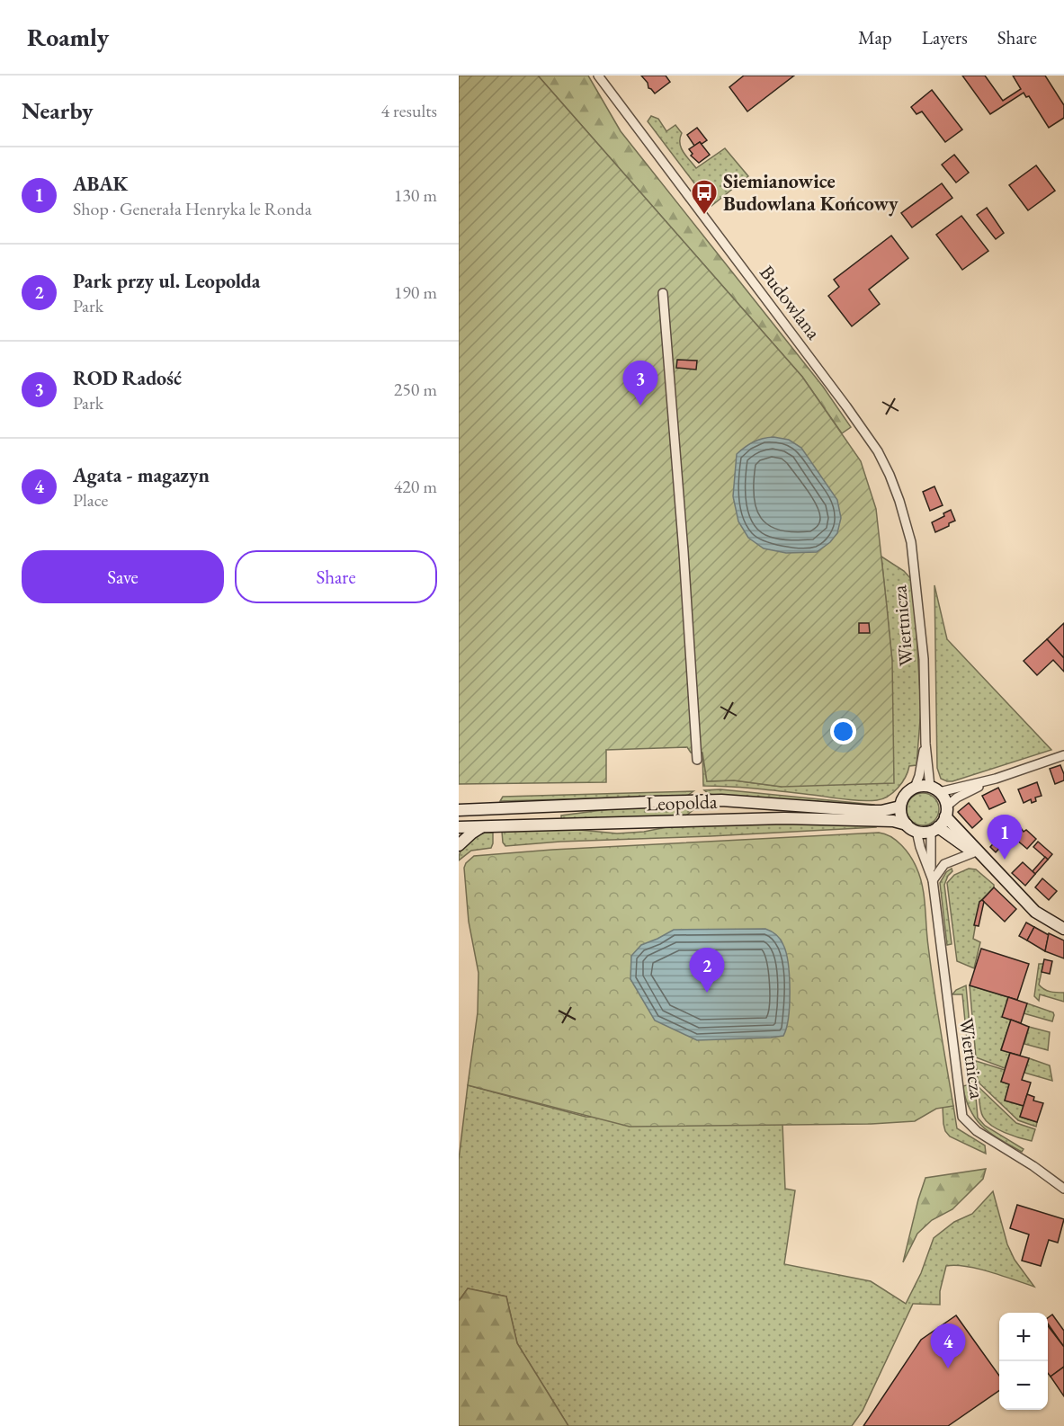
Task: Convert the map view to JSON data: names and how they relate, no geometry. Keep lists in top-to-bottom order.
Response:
{
  "streets": {
    "street": ["Budowlana", "Wiertnicza", "Leopolda"]
  },
  "crossings": [
    ["Budowlana", "Wiertnicza"],
    ["Wiertnicza", "Leopolda"]
  ],
  "places": {
    "bus stop": ["Siemianowice Budowlana Końcowy"]
  },
  "page": {
    "header": "Roamly",
    "nav": ["Map", "Layers", "Share"],
    "heading": ["Nearby", "4 results"],
    "list": [
      {
        "mark": "1",
        "name": "ABAK",
        "note": "Shop · Generała Henryka le Ronda",
        "value": "130 m"
      },
      {
        "mark": "2",
        "name": "Park przy ul. Leopolda",
        "note": "Park",
        "value": "190 m"
      },
      {
        "mark": "3",
        "name": "ROD Radość",
        "note": "Park",
        "value": "250 m"
      },
      {
        "mark": "4",
        "name": "Agata - magazyn",
        "note": "Place",
        "value": "420 m"
      }
    ],
    "pins": [
      "3",
      "1",
      "2",
      "4"
    ],
    "buttons": ["Save", "Share"],
    "map_buttons": ["+", "−"]
  }
}
